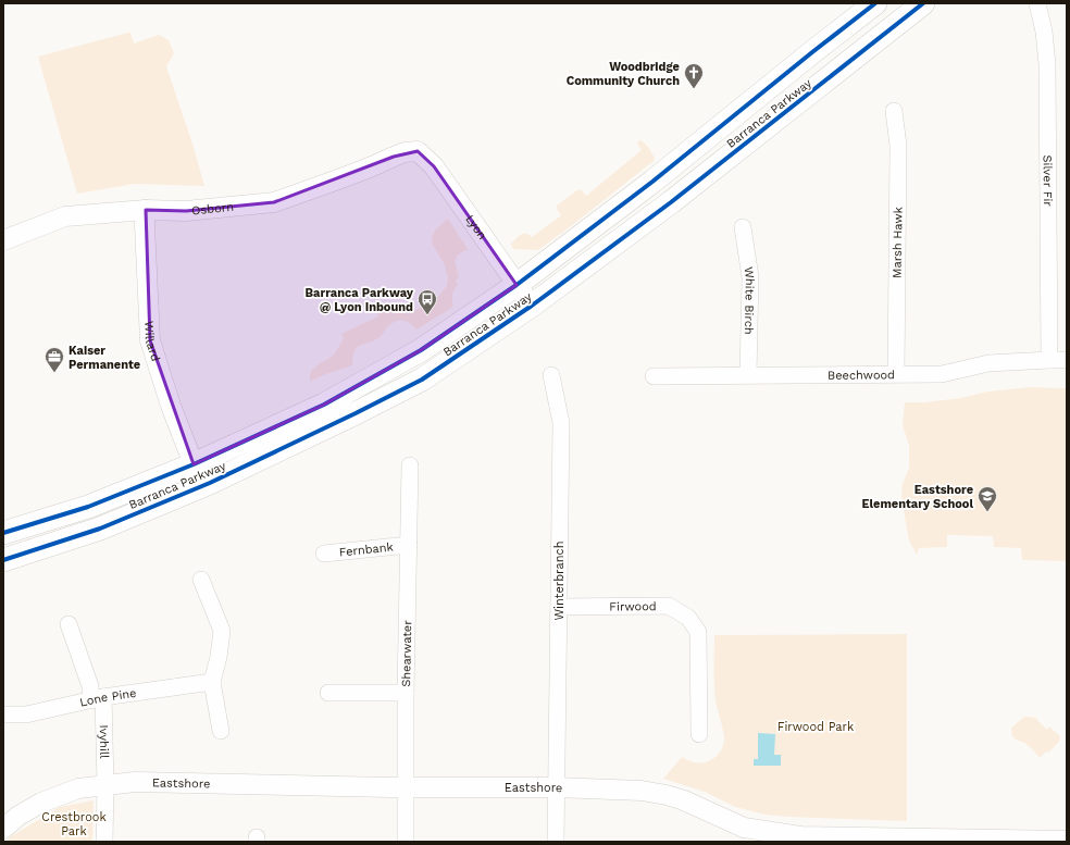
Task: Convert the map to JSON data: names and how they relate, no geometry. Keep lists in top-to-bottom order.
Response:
{
  "streets": {
    "main road": ["Barranca Parkway"],
    "street": [
      "Silver Fir",
      "Osborn",
      "Lyon",
      "Marsh Hawk",
      "White Birch",
      "Willard",
      "Beechwood",
      "Fernbank",
      "Winterbranch",
      "Firwood",
      "Shearwater",
      "Lone Pine",
      "Ivyhill",
      "Eastshore"
    ]
  },
  "crossings": [
    ["Barranca Parkway", "Lyon"],
    ["Barranca Parkway", "Willard"],
    ["Silver Fir", "Beechwood"],
    ["Osborn", "Lyon"],
    ["Osborn", "Willard"],
    ["Marsh Hawk", "Beechwood"],
    ["White Birch", "Beechwood"],
    ["Fernbank", "Shearwater"],
    ["Winterbranch", "Firwood"],
    ["Winterbranch", "Eastshore"],
    ["Shearwater", "Eastshore"],
    ["Lone Pine", "Ivyhill"],
    ["Ivyhill", "Eastshore"]
  ],
  "parks": ["Firwood Park", "Crestbrook Park"],
  "places": {
    "church": ["Woodbridge Community Church"],
    "bus stop": ["Barranca Parkway @ Lyon Inbound"],
    "office": ["Kaiser Permanente"],
    "school or university": ["Eastshore Elementary School"]
  }
}
